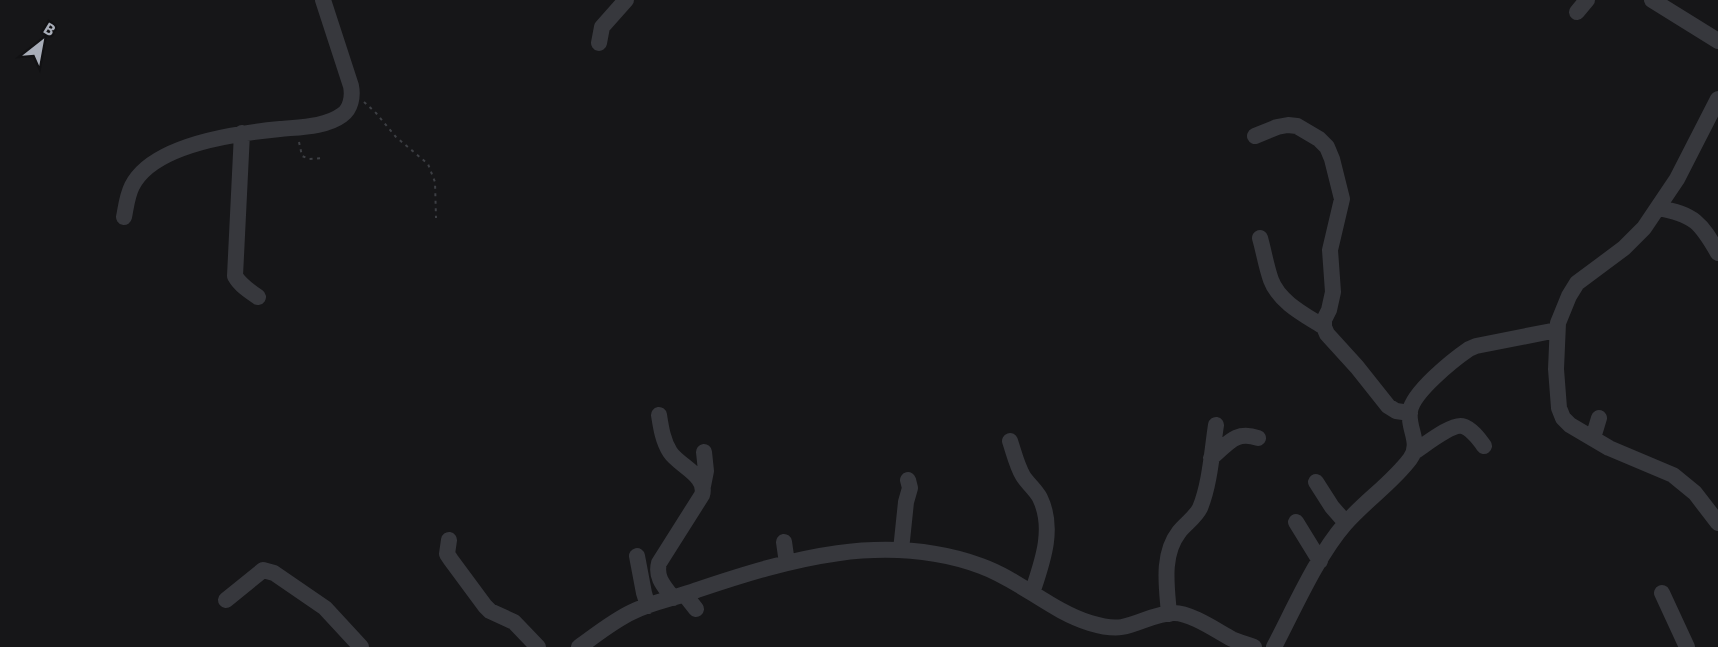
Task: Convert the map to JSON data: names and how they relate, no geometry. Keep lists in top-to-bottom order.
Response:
{
  "north": "top right"
}
